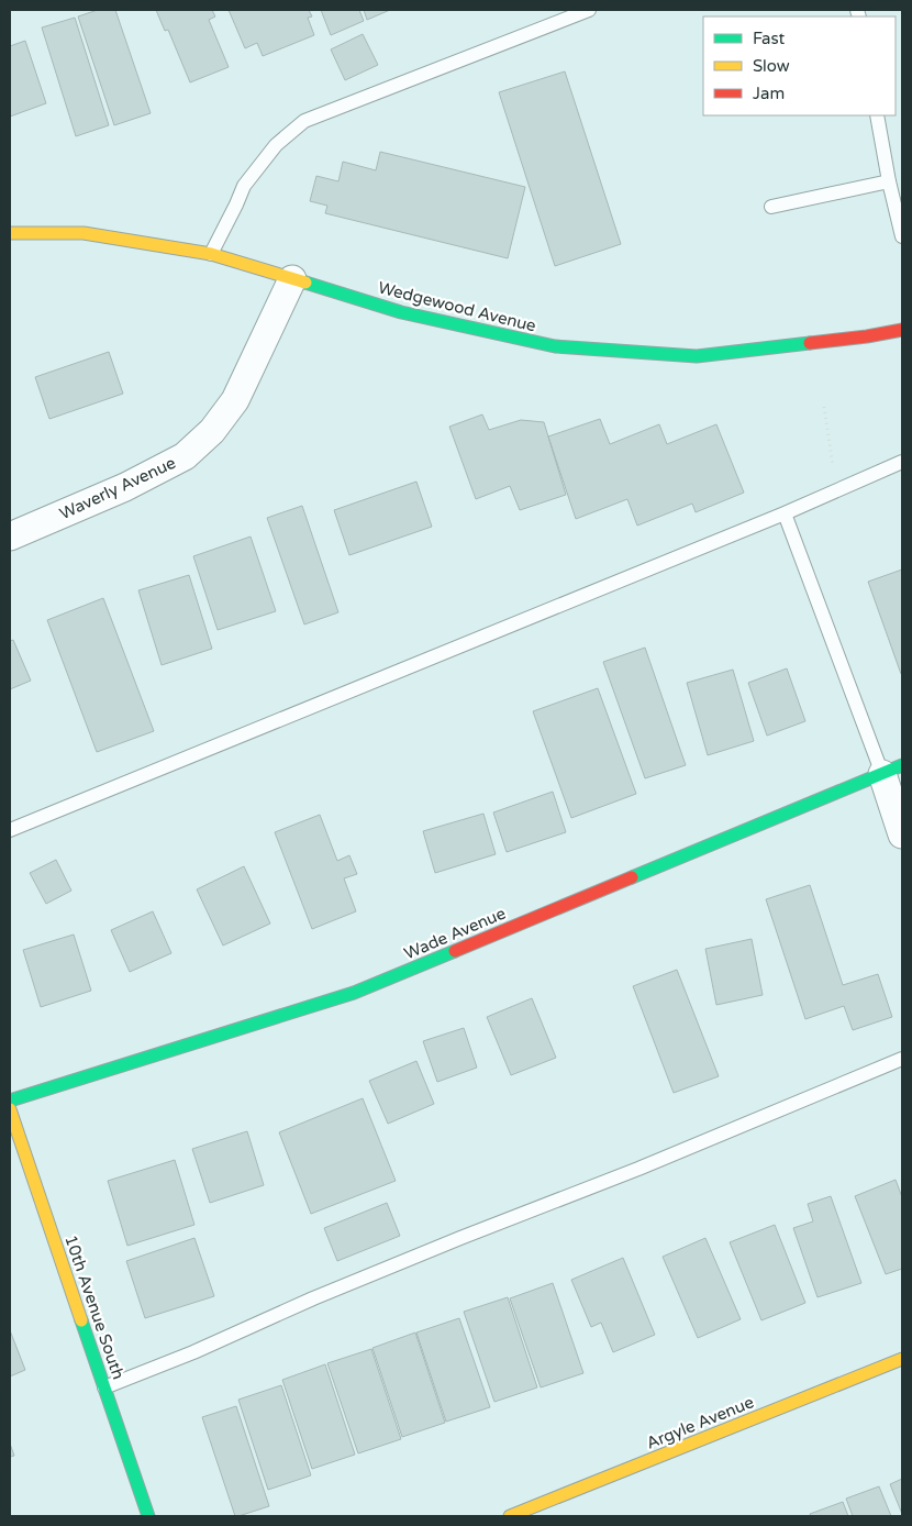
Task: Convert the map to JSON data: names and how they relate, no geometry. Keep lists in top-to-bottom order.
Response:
{
  "streets": {
    "street": [
      "Wedgewood Avenue",
      "Waverly Avenue",
      "Wade Avenue",
      "10th Avenue South",
      "Argyle Avenue"
    ]
  },
  "crossings": [
    ["Wedgewood Avenue", "Waverly Avenue"]
  ],
  "legend": ["Fast", "Slow", "Jam"]
}
